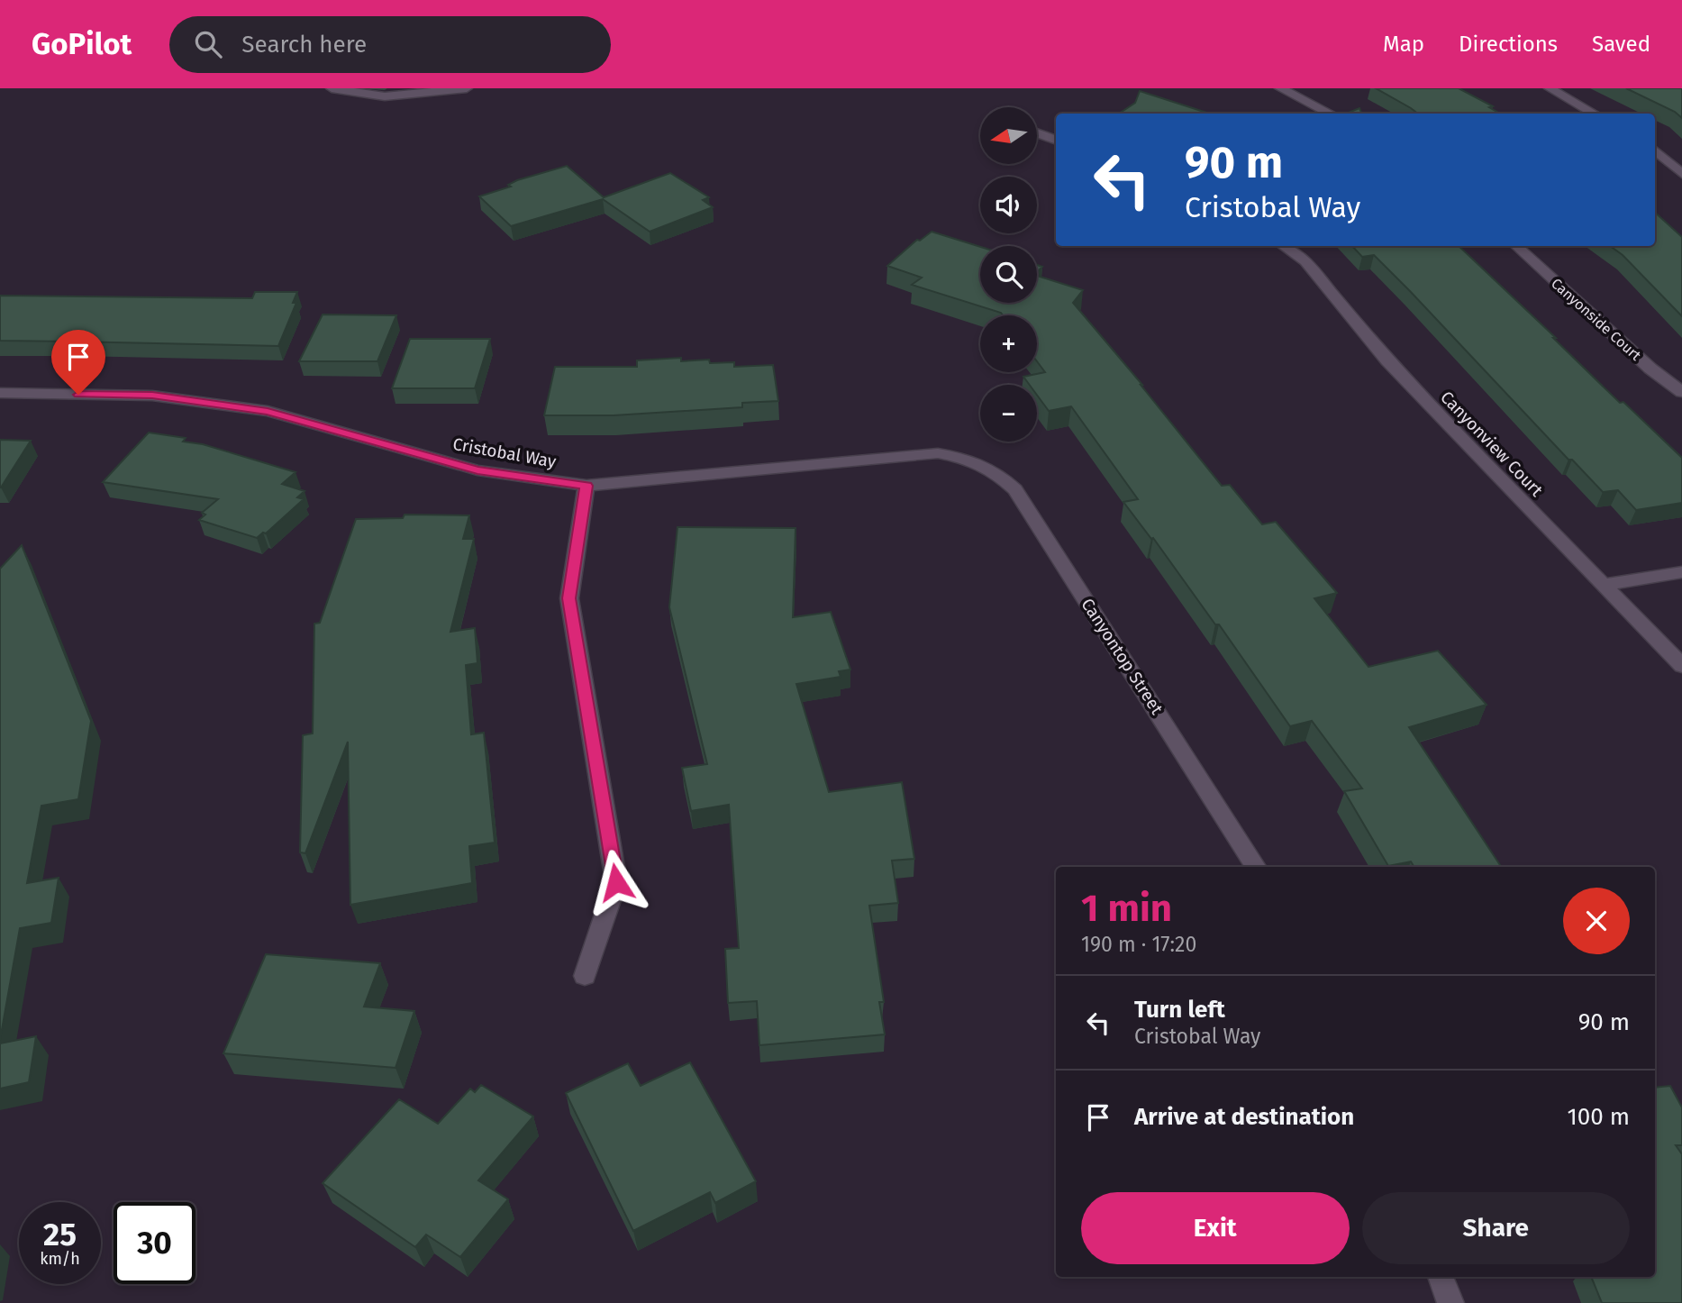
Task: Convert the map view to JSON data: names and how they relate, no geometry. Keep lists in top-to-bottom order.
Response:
{
  "streets": {
    "street": [
      "Canyonside Court",
      "Canyonview Court",
      "Cristobal Way",
      "Canyontop Street"
    ]
  },
  "crossings": [
    ["Cristobal Way", "Canyontop Street"]
  ],
  "north": "left",
  "page": {
    "header": "GoPilot",
    "search": "Search here",
    "nav": ["Map", "Directions", "Saved"],
    "map_buttons": ["+", "−"],
    "turn": ["90 m", "Cristobal Way"],
    "heading": ["1 min", "190 m · 17:20"],
    "list": [
      {
        "name": "Turn left",
        "note": "Cristobal Way",
        "value": "90 m"
      },
      {
        "name": "Arrive at destination",
        "value": "100 m"
      }
    ],
    "buttons": ["Exit", "Share"],
    "speed": "25 km/h",
    "limit": "30"
  }
}
